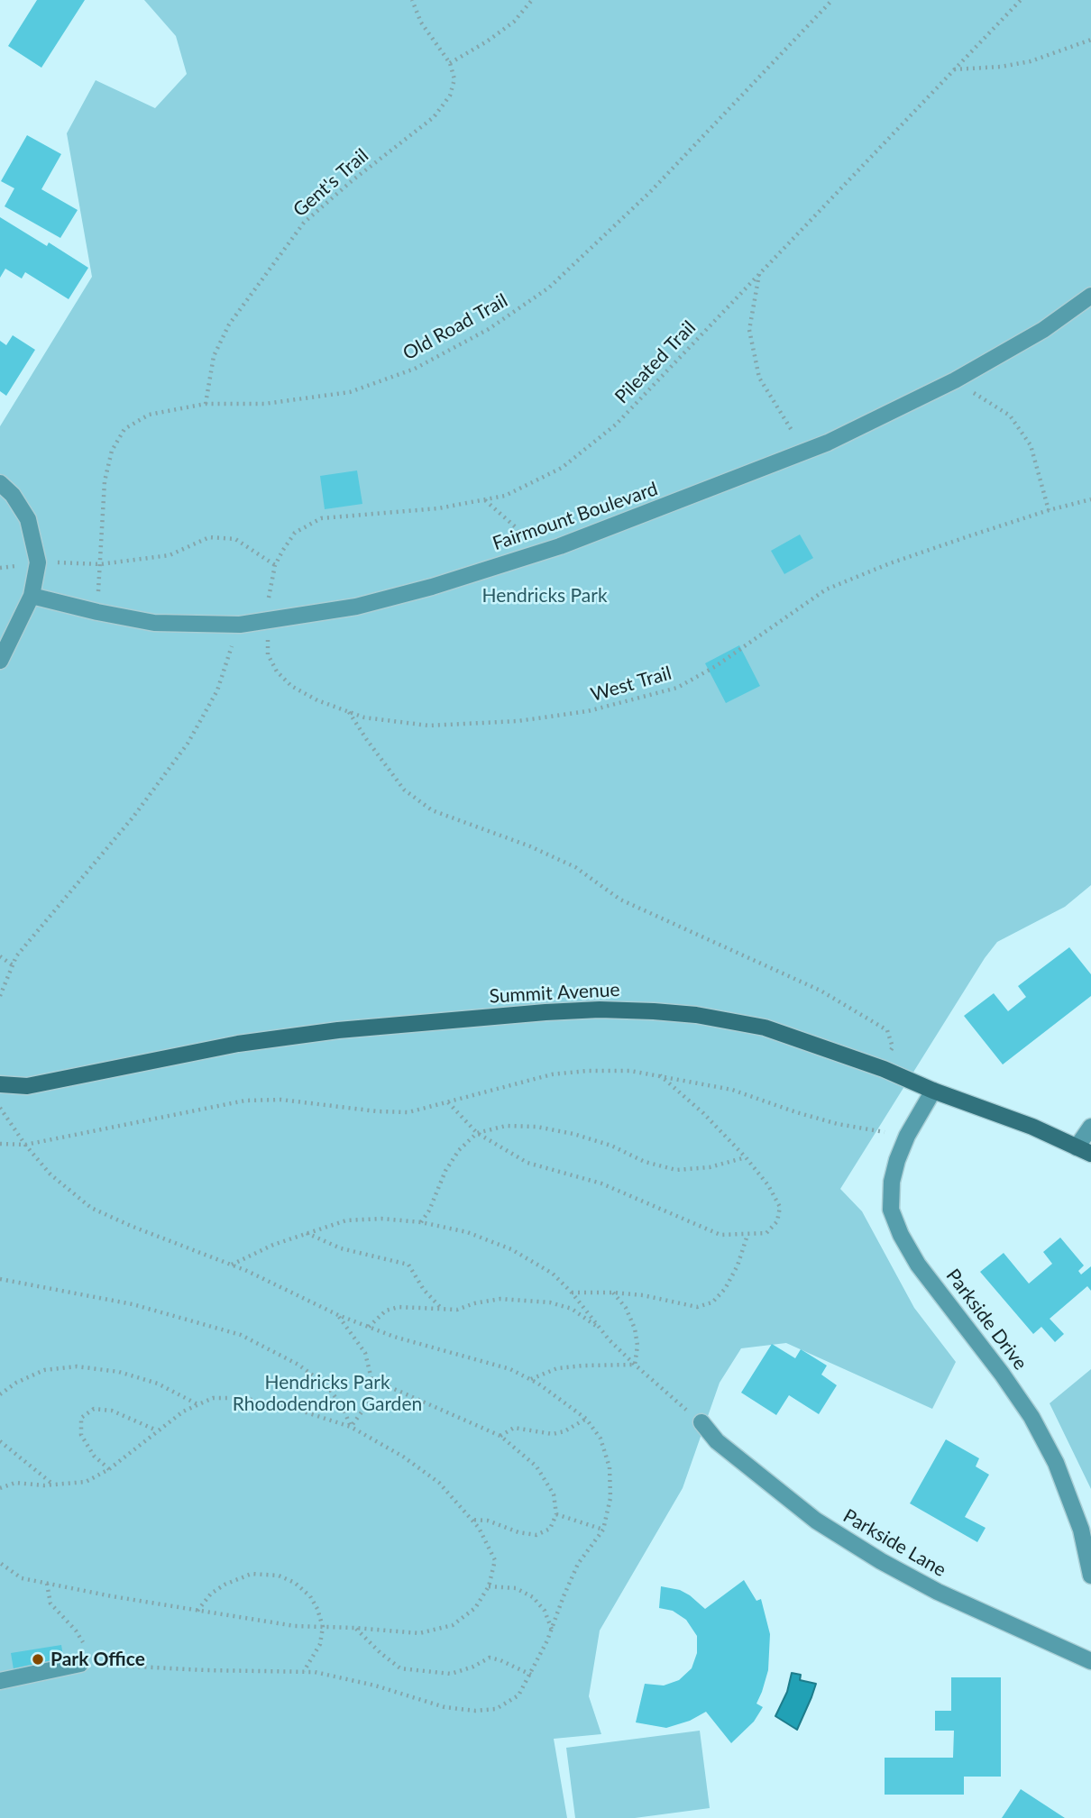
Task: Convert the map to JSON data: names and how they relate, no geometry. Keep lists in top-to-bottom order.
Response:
{
  "streets": {
    "street": [
      "Fairmount Boulevard",
      "Summit Avenue",
      "Parkside Drive",
      "Parkside Lane"
    ],
    "path": [
      "Gent's Trail",
      "Old Road Trail",
      "Pileated Trail",
      "West Trail"
    ]
  },
  "crossings": [
    ["Gent's Trail", "Old Road Trail"],
    ["Old Road Trail", "Fairmount Boulevard"],
    ["Pileated Trail", "Fairmount Boulevard"],
    ["Pileated Trail", "West Trail"],
    ["Fairmount Boulevard", "West Trail"],
    ["Summit Avenue", "Parkside Drive"]
  ],
  "parks": ["Hendricks Park", "Hendricks Park Rhododendron Garden"],
  "places": ["Park Office"]
}
